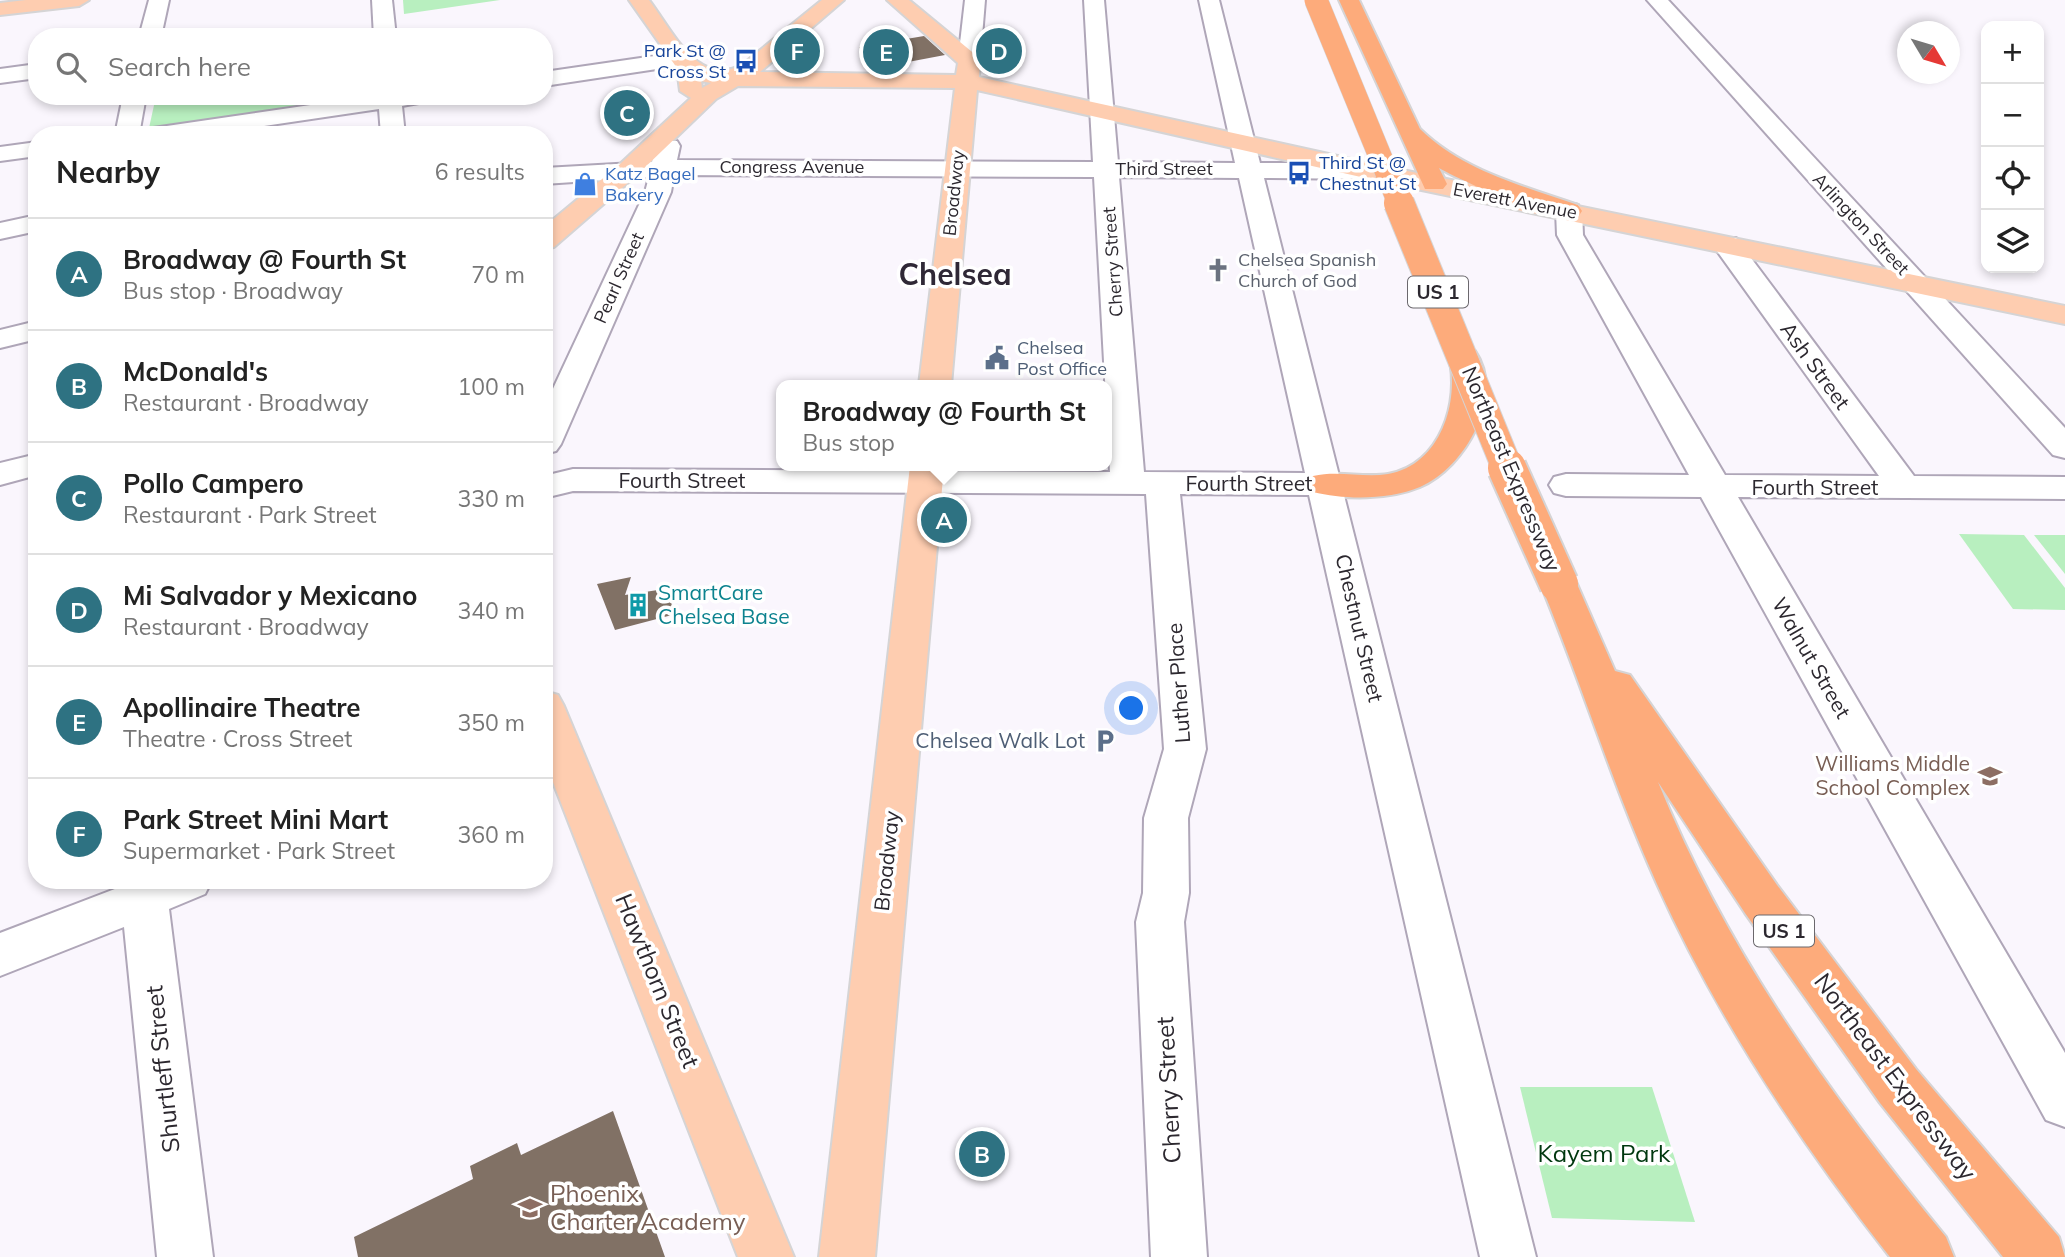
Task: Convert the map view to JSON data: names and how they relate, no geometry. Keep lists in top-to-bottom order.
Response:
{
  "streets": {
    "highway": ["US 1", "Northeast Expressway"],
    "main road": [
      "Broadway",
      "Everett Avenue",
      "Pearl Street",
      "Hawthorn Street"
    ],
    "street": [
      "Congress Avenue",
      "Third Street",
      "Arlington Street",
      "Cherry Street",
      "Ash Street",
      "Fourth Street",
      "Chestnut Street",
      "Walnut Street",
      "Luther Place",
      "Shurtleff Street"
    ]
  },
  "crossings": [
    ["Congress Avenue", "Third Street"],
    ["Congress Avenue", "Broadway"],
    ["Congress Avenue", "Pearl Street"],
    ["Third Street", "Broadway"],
    ["Third Street", "Everett Avenue"],
    ["Third Street", "Cherry Street"],
    ["Third Street", "Chestnut Street"],
    ["Broadway", "Fourth Street"],
    ["Everett Avenue", "Arlington Street"],
    ["Everett Avenue", "Ash Street"],
    ["Everett Avenue", "Walnut Street"],
    ["Cherry Street", "Fourth Street"],
    ["Cherry Street", "Luther Place"],
    ["Ash Street", "Fourth Street"],
    ["Fourth Street", "Chestnut Street"],
    ["Fourth Street", "Walnut Street"],
    ["Fourth Street", "Luther Place"]
  ],
  "districts": ["Chelsea"],
  "parks": ["Kayem Park"],
  "places": {
    "bus stop": ["Park St @ Cross St", "Third St @ Chestnut St"],
    "shop": ["Katz Bagel Bakery"],
    "church": ["Chelsea Spanish Church of God"],
    "public building": ["Chelsea Post Office"],
    "building": ["SmartCare Chelsea Base"],
    "parking": ["Chelsea Walk Lot"],
    "school or university": ["Williams Middle School Complex", "Phoenix Charter Academy"]
  },
  "north": "bottom right",
  "page": {
    "map_buttons": ["+", "−"],
    "pins": [
      "D",
      "F",
      "E",
      "C",
      "A",
      "B"
    ],
    "search": "Search here",
    "heading": ["Nearby", "6 results"],
    "list": [
      {
        "mark": "A",
        "name": "Broadway @ Fourth St",
        "note": "Bus stop · Broadway",
        "value": "70 m"
      },
      {
        "mark": "B",
        "name": "McDonald's",
        "note": "Restaurant · Broadway",
        "value": "100 m"
      },
      {
        "mark": "C",
        "name": "Pollo Campero",
        "note": "Restaurant · Park Street",
        "value": "330 m"
      },
      {
        "mark": "D",
        "name": "Mi Salvador y Mexicano",
        "note": "Restaurant · Broadway",
        "value": "340 m"
      },
      {
        "mark": "E",
        "name": "Apollinaire Theatre",
        "note": "Theatre · Cross Street",
        "value": "350 m"
      },
      {
        "mark": "F",
        "name": "Park Street Mini Mart",
        "note": "Supermarket · Park Street",
        "value": "360 m"
      }
    ],
    "popup": ["Broadway @ Fourth St", "Bus stop"]
  }
}
